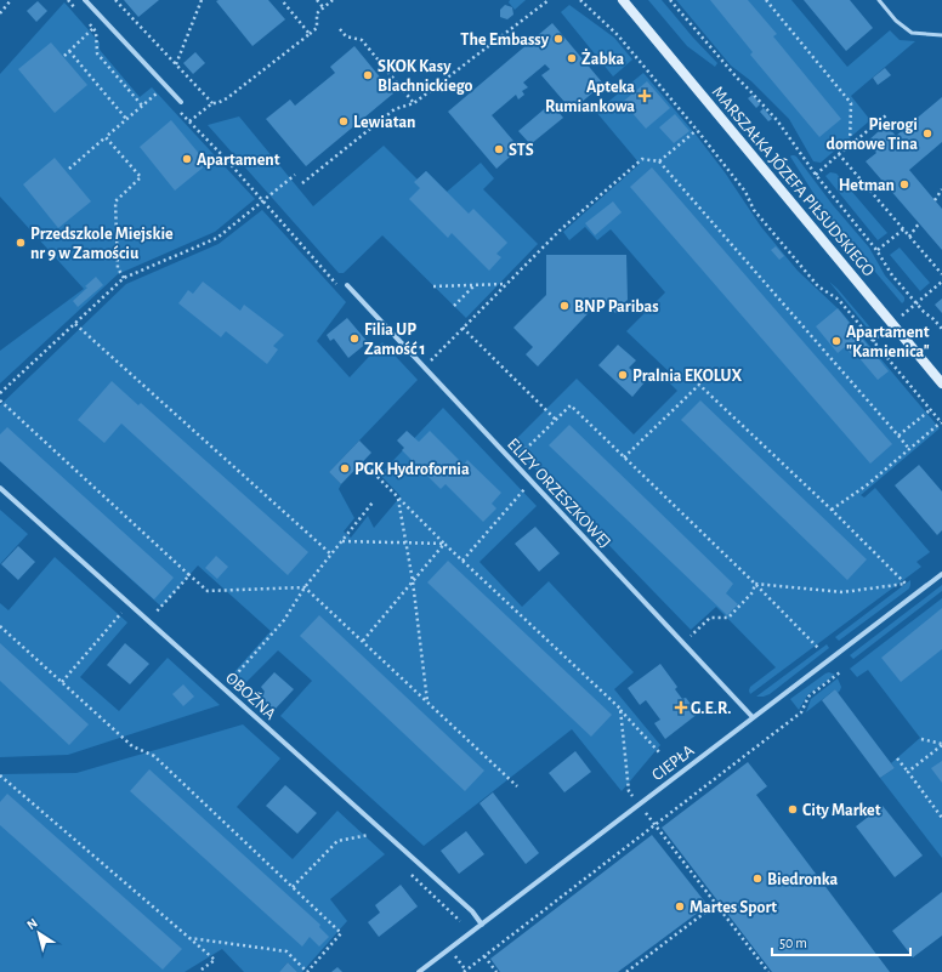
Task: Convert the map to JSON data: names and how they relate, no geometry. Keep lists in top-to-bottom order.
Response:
{
  "streets": {
    "street": [
      "MARSZAŁKA JÓZEFA PIŁSUDSKIEGO",
      "ELIZY ORZESZKOWEJ",
      "OBOŹNA",
      "CIEPŁA"
    ]
  },
  "crossings": [
    ["ELIZY ORZESZKOWEJ", "CIEPŁA"],
    ["OBOŹNA", "CIEPŁA"]
  ],
  "places": {
    "other": [
      "The Embassy",
      "Żabka",
      "SKOK Kasy Blachnickiego",
      "Lewiatan",
      "Pierogi domowe Tina",
      "STS",
      "Apartament",
      "Hetman",
      "Przedszkole Miejskie nr 9 w Zamościu",
      "BNP Paribas",
      "Filia UP Zamość 1",
      "Apartament \"Kamienica\"",
      "Pralnia EKOLUX",
      "PGK Hydrofornia",
      "City Market",
      "Biedronka",
      "Martes Sport"
    ],
    "health": ["Apteka Rumiankowa", "G.E.R."]
  },
  "scale_bar": "50 m",
  "north": "top left"
}
